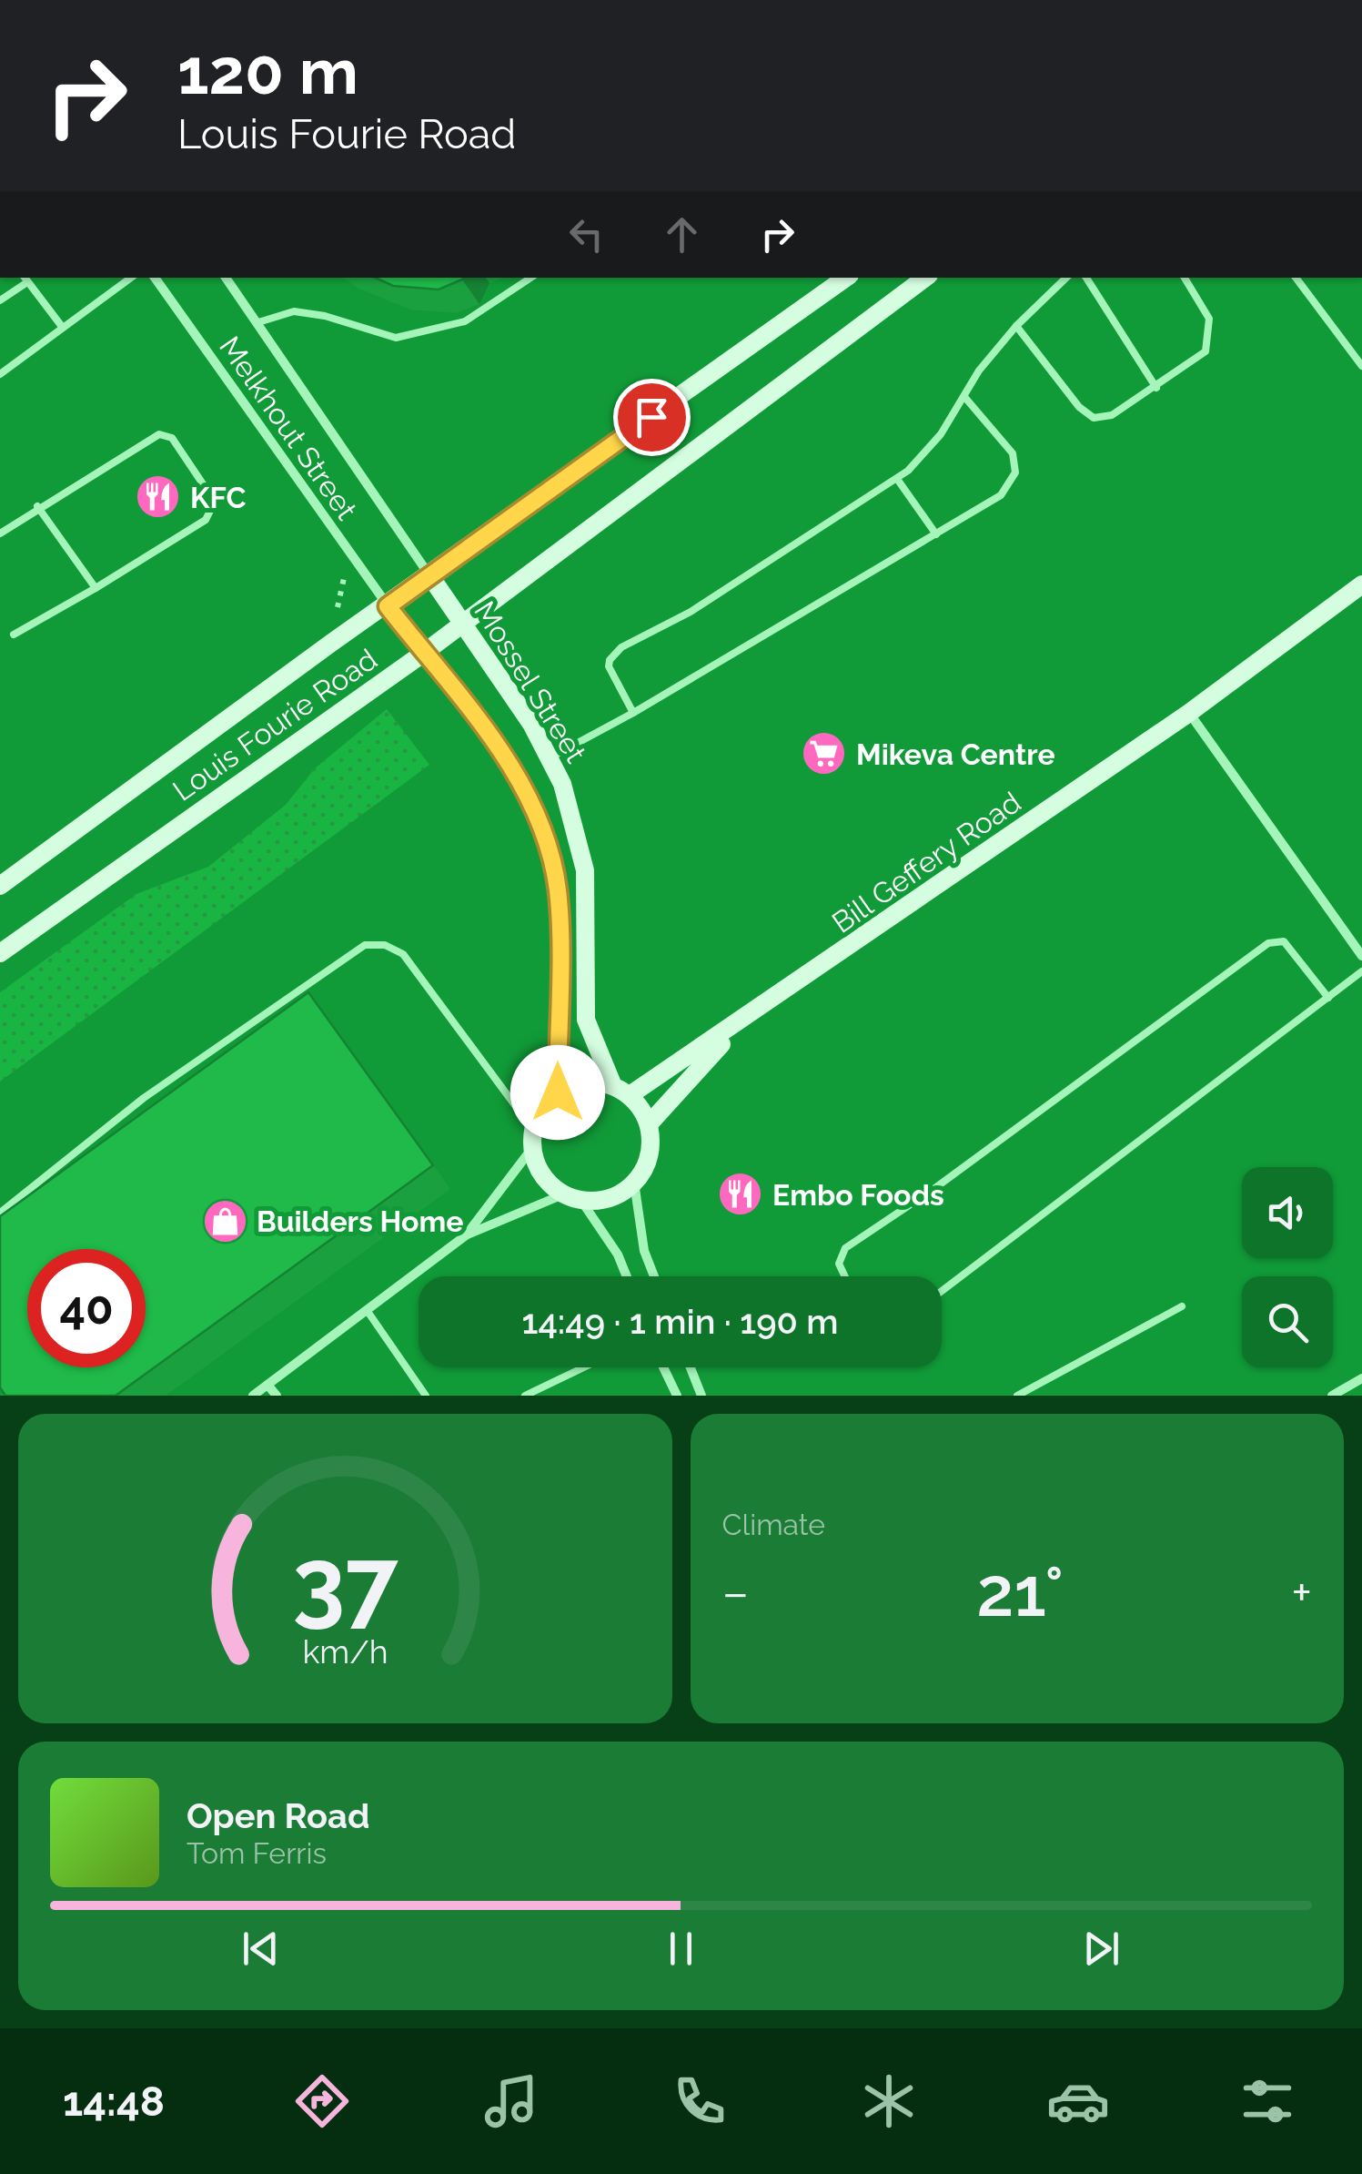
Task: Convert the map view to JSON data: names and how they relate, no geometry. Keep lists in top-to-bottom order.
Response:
{
  "streets": {
    "street": [
      "Melkhout Street",
      "Mossel Street",
      "Louis Fourie Road",
      "Bill Geffery Road"
    ]
  },
  "crossings": [
    ["Melkhout Street", "Mossel Street"],
    ["Melkhout Street", "Louis Fourie Road"],
    ["Mossel Street", "Louis Fourie Road"],
    ["Mossel Street", "Bill Geffery Road"]
  ],
  "places": {
    "restaurant": ["KFC", "Embo Foods"],
    "supermarket": ["Mikeva Centre"],
    "shop": ["Builders Home"]
  },
  "page": {
    "turn": ["120 m", "Louis Fourie Road"],
    "limit": "40",
    "trip": "14:49 · 1 min · 190 m",
    "tile": "Climate",
    "heat": ["−", "21°", "+"],
    "song": ["Open Road", "Tom Ferris"],
    "tabs": "14:48",
    "gauge": ["37", "km/h"]
  }
}
